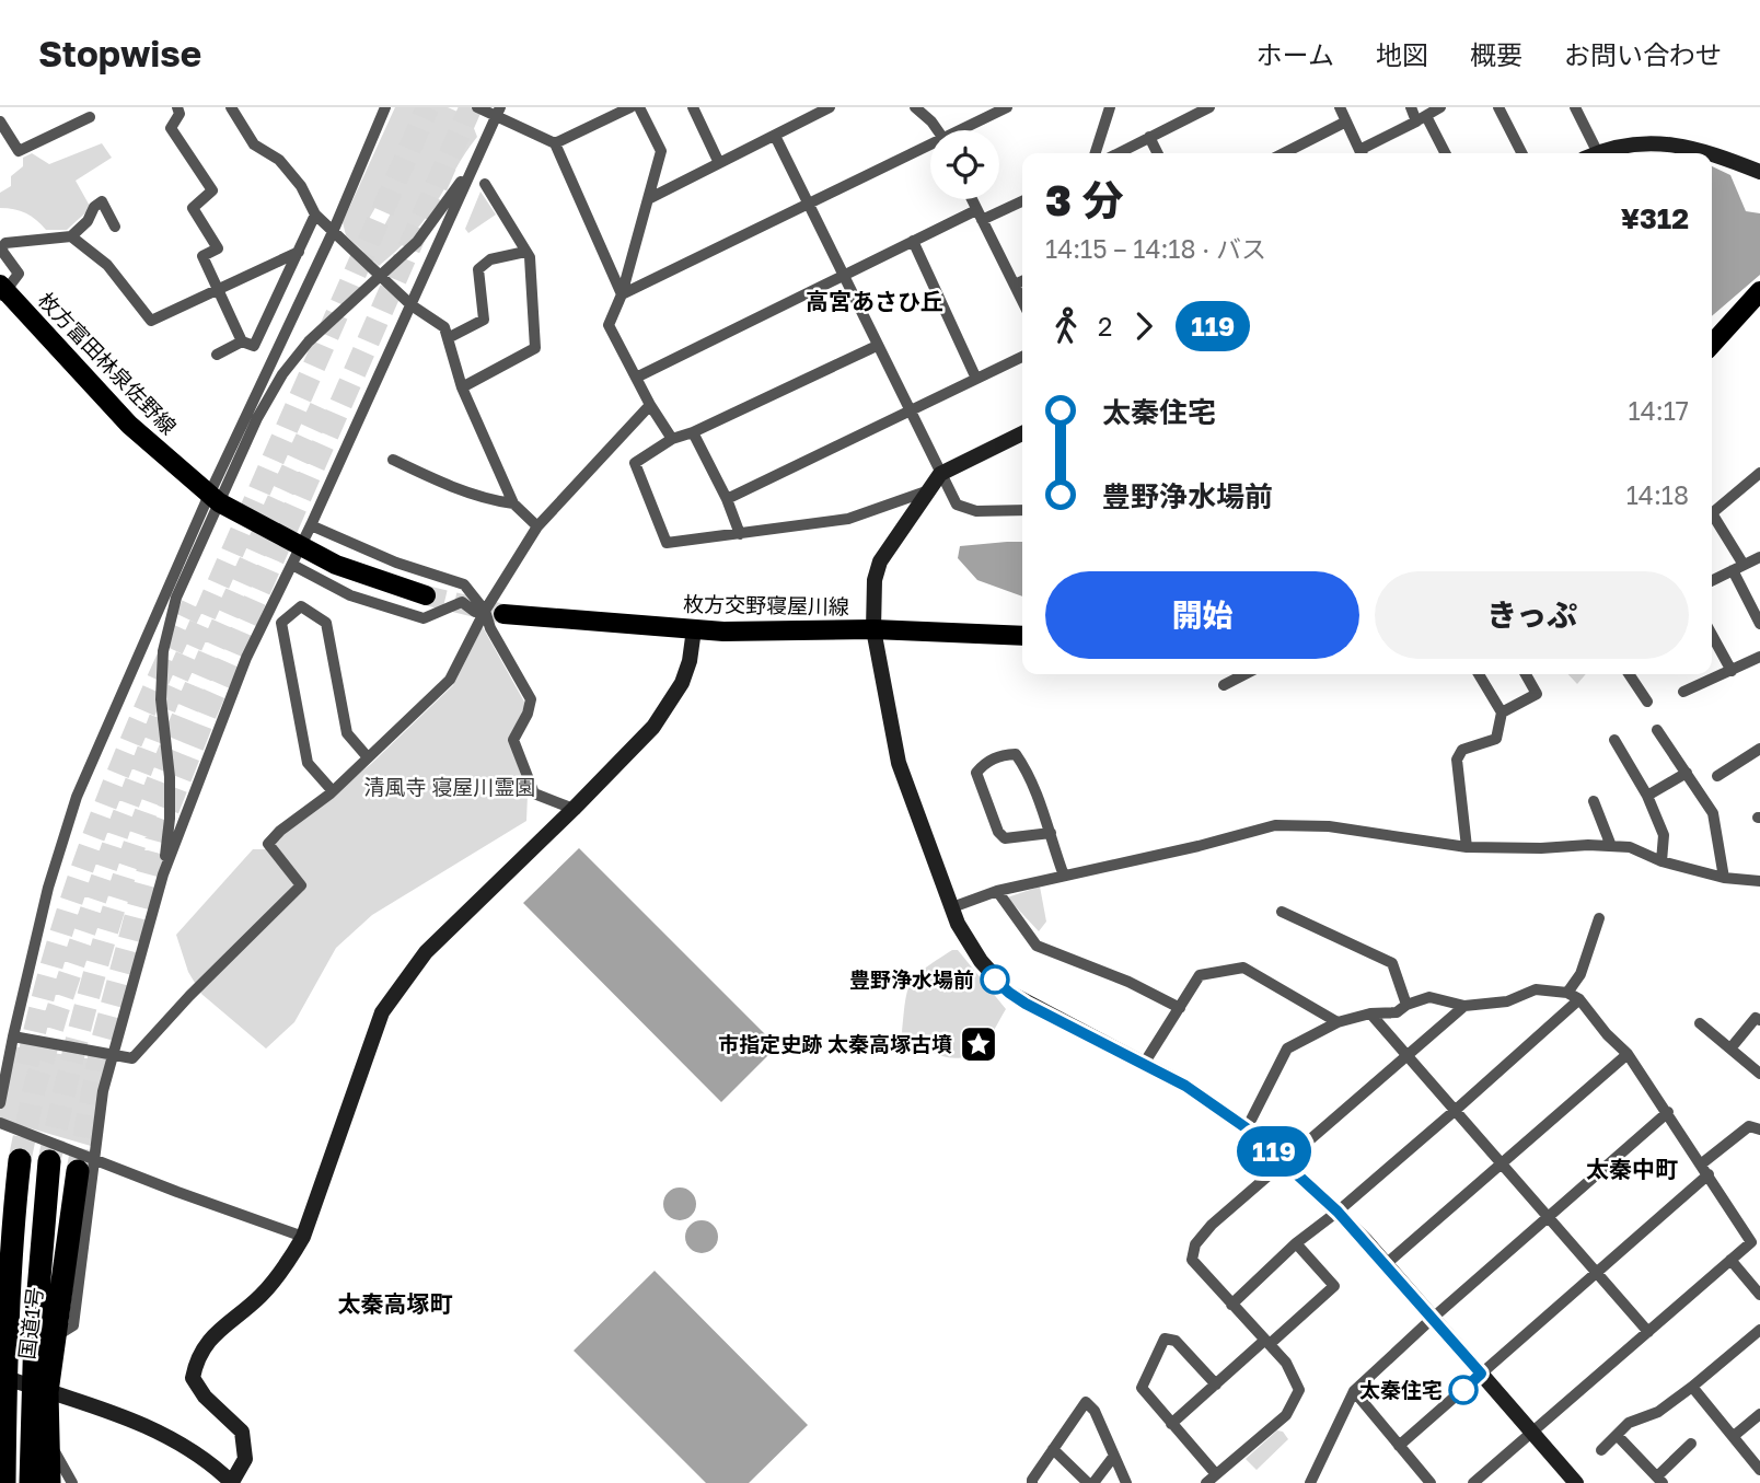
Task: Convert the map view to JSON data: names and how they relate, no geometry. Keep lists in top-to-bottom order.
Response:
{
  "streets": {
    "highway": ["国道1号"],
    "main road": ["枚方富田林泉佐野線", "枚方交野寝屋川線"]
  },
  "districts": ["高宮あさひ丘", "太秦中町", "太秦高塚町"],
  "parks": ["清風寺 寝屋川霊園"],
  "places": {
    "other": ["豊野浄水場前", "太秦住宅"],
    "place": ["市指定史跡 太秦高塚古墳"]
  },
  "lines": ["bus line 119"],
  "page": {
    "header": "Stopwise",
    "nav": [
      "ホーム",
      "地図",
      "概要",
      "お問い合わせ"
    ],
    "on_map": "119",
    "heading": ["3 分", "14:15 – 14:18 · バス", "¥312"],
    "legs": ["2", "119"],
    "list": [
      {
        "name": "太秦住宅",
        "value": "14:17"
      },
      {
        "name": "豊野浄水場前",
        "value": "14:18"
      }
    ],
    "buttons": ["開始", "きっぷ"]
  }
}
